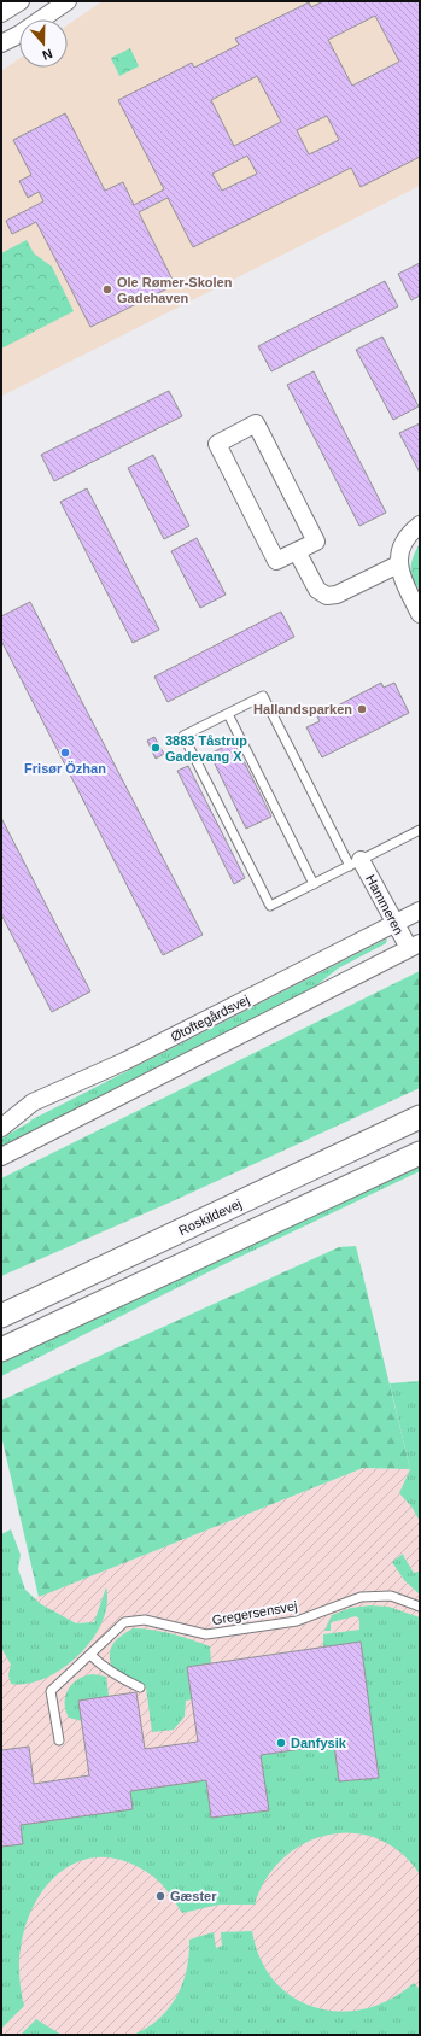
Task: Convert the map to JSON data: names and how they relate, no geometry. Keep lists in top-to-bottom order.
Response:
{
  "streets": {
    "main road": ["Roskildevej"],
    "street": ["Hammeren", "Øtoftegårdsvej"],
    "lane": ["Gregersensvej"]
  },
  "crossings": [
    ["Hammeren", "Øtoftegårdsvej"]
  ],
  "places": [
    "Ole Rømer-Skolen Gadehaven",
    "Hallandsparken",
    "3883 Tåstrup Gadevang X",
    "Frisør Özhan",
    "Danfysik",
    "Gæster"
  ],
  "north": "bottom"
}
